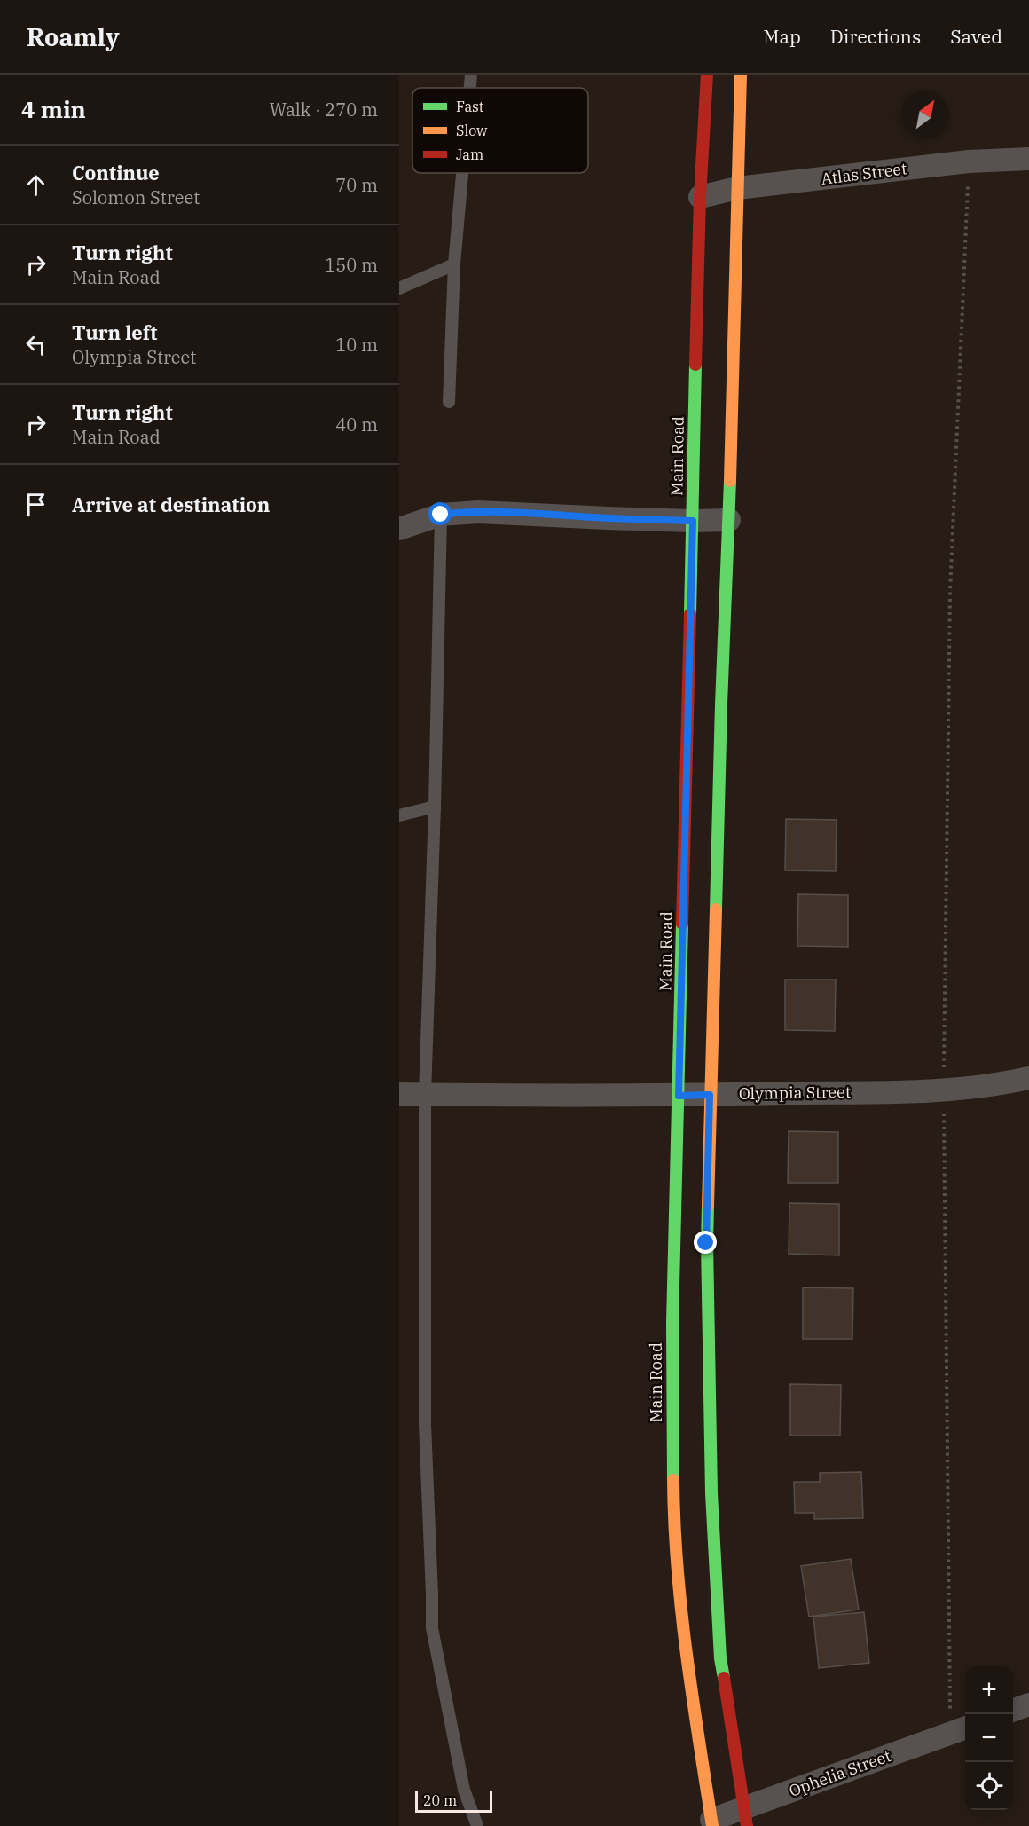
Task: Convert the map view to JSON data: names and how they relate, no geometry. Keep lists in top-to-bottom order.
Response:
{
  "streets": {
    "street": [
      "Atlas Street",
      "Main Road",
      "Olympia Street",
      "Ophelia Street"
    ]
  },
  "crossings": [
    ["Atlas Street", "Main Road"],
    ["Main Road", "Olympia Street"],
    ["Main Road", "Ophelia Street"]
  ],
  "legend": ["Fast", "Slow", "Jam"],
  "scale_bar": "20 m",
  "north": "top right",
  "page": {
    "header": "Roamly",
    "nav": ["Map", "Directions", "Saved"],
    "heading": ["4 min", "Walk · 270 m"],
    "list": [
      ["Continue", "Solomon Street", "70 m"],
      ["Turn right", "Main Road", "150 m"],
      ["Turn left", "Olympia Street", "10 m"],
      ["Turn right", "Main Road", "40 m"],
      "Arrive at destination"
    ],
    "map_buttons": ["+", "−"],
    "scale": "20 m"
  }
}
